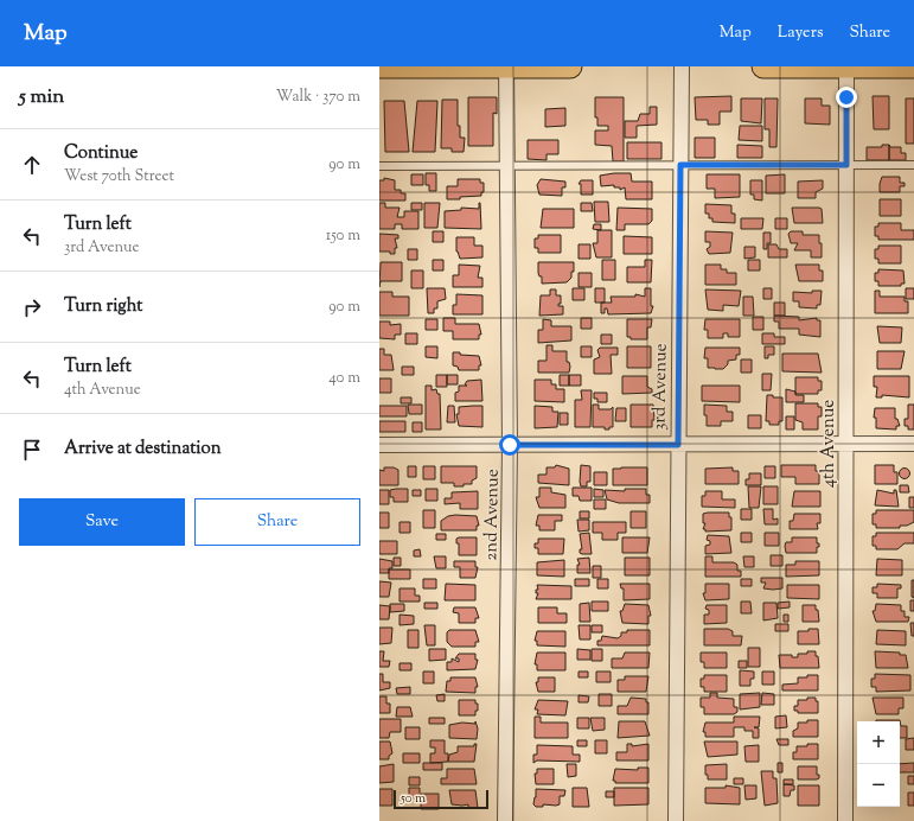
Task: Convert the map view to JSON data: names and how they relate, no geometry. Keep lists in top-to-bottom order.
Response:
{
  "streets": {
    "street": ["3rd Avenue", "4th Avenue", "2nd Avenue"]
  },
  "scale_bar": "50 m",
  "page": {
    "header": "Map",
    "nav": ["Map", "Layers", "Share"],
    "heading": ["5 min", "Walk · 370 m"],
    "list": [
      ["Continue", "West 70th Street", "90 m"],
      ["Turn left", "3rd Avenue", "150 m"],
      ["Turn right", "90 m"],
      ["Turn left", "4th Avenue", "40 m"],
      "Arrive at destination"
    ],
    "buttons": ["Save", "Share"],
    "map_buttons": ["+", "−"],
    "scale": "50 m"
  }
}
